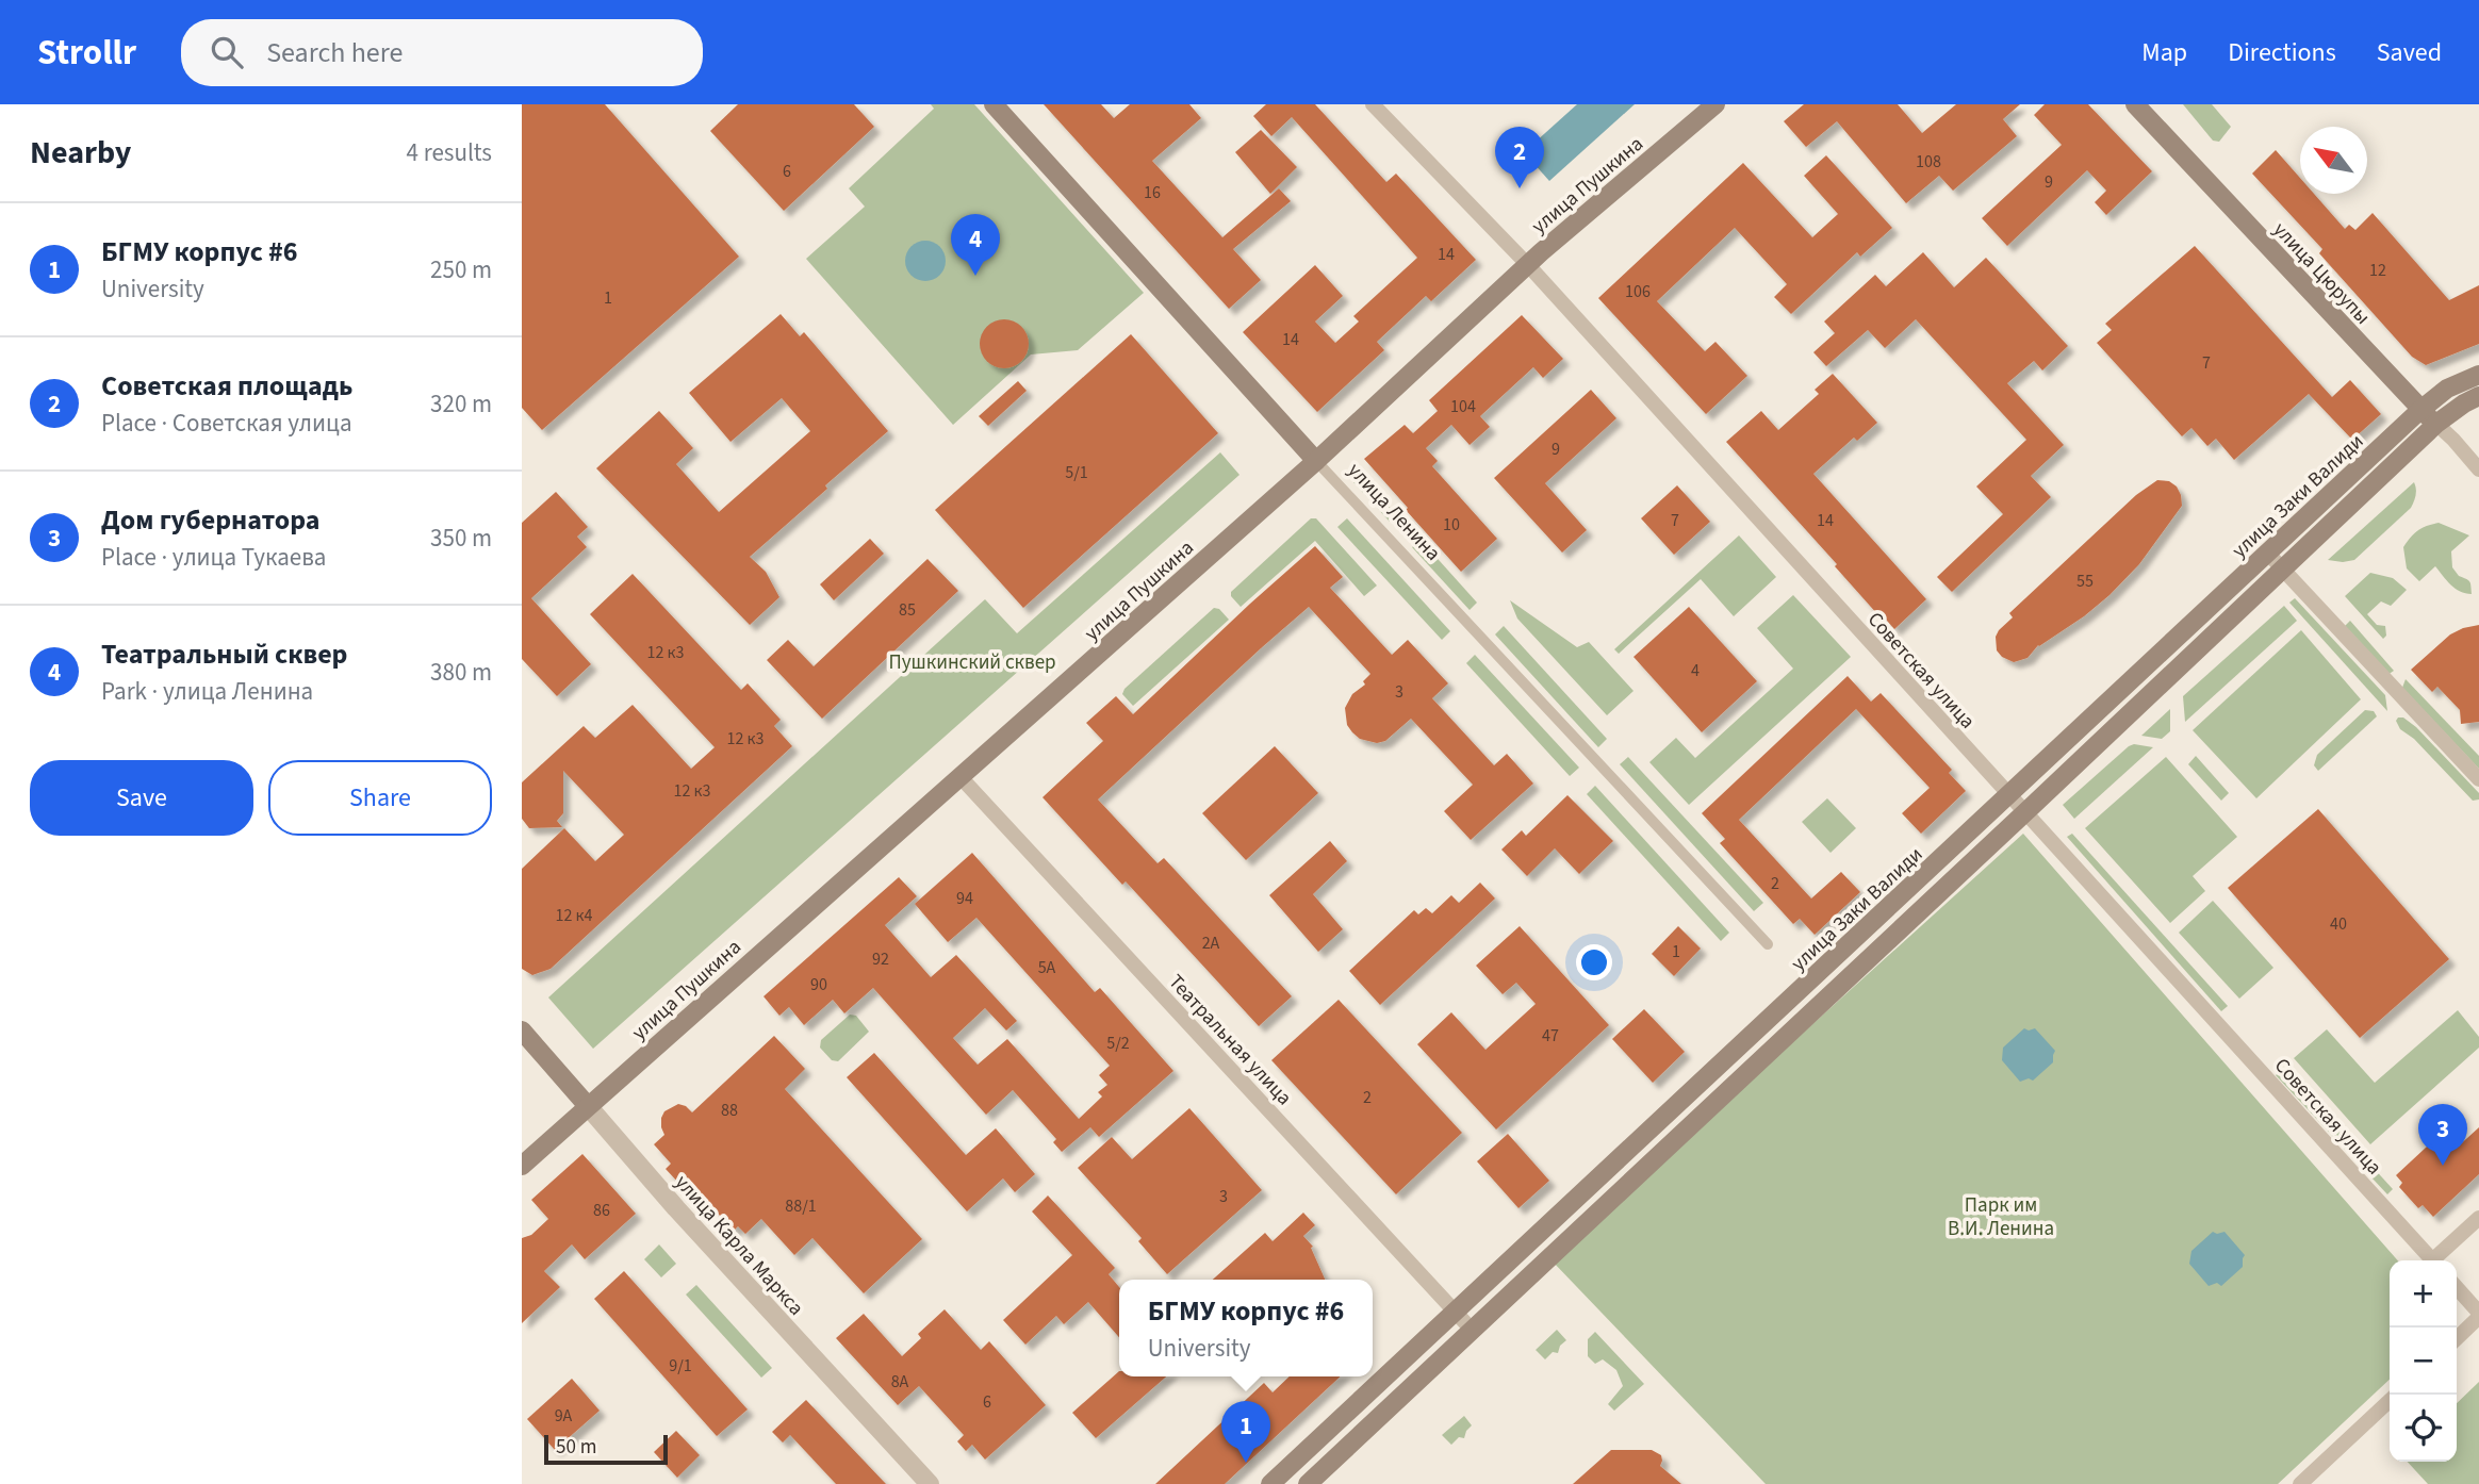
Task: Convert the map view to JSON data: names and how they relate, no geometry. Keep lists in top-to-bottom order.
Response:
{
  "streets": {
    "main road": [
      "улица Пушкина",
      "улица Цюрупы",
      "улица Заки Валиди",
      "улица Ленина",
      "улица Карла Маркса"
    ],
    "street": ["Советская улица", "Театральная улица"]
  },
  "crossings": [
    ["улица Пушкина", "улица Ленина"],
    ["улица Пушкина", "Советская улица"],
    ["улица Пушкина", "Театральная улица"],
    ["улица Пушкина", "улица Карла Маркса"],
    ["улица Цюрупы", "улица Заки Валиди"],
    ["улица Заки Валиди", "Советская улица"],
    ["улица Заки Валиди", "Театральная улица"]
  ],
  "parks": ["Пушкинский сквер", "Парк им В.И. Ленина"],
  "house_numbers": [
    "108",
    "6",
    "9",
    "16",
    "14",
    "12",
    "106",
    "1",
    "14",
    "7",
    "104",
    "9",
    "5/1",
    "7",
    "14",
    "10",
    "55",
    "85",
    "12 к3",
    "4",
    "3",
    "12 к3",
    "12 к3",
    "2",
    "94",
    "12 к4",
    "40",
    "2А",
    "1",
    "92",
    "5А",
    "90",
    "47",
    "5/2",
    "2",
    "88",
    "3",
    "88/1",
    "86",
    "9/1",
    "8А",
    "6",
    "9А"
  ],
  "scale_bar": "50 m",
  "north": "top left",
  "page": {
    "header": "Strollr",
    "search": "Search here",
    "nav": ["Map", "Directions", "Saved"],
    "heading": ["Nearby", "4 results"],
    "pins": [
      "2",
      "4",
      "3",
      "1"
    ],
    "list": [
      {
        "mark": "1",
        "name": "БГМУ корпус #6",
        "note": "University",
        "value": "250 m"
      },
      {
        "mark": "2",
        "name": "Советская площадь",
        "note": "Place · Советская улица",
        "value": "320 m"
      },
      {
        "mark": "3",
        "name": "Дом губернатора",
        "note": "Place · улица Тукаева",
        "value": "350 m"
      },
      {
        "mark": "4",
        "name": "Театральный сквер",
        "note": "Park · улица Ленина",
        "value": "380 m"
      }
    ],
    "buttons": ["Save", "Share"],
    "map_buttons": ["+", "−"],
    "popup": ["БГМУ корпус #6", "University"],
    "scale": "50 m"
  }
}
